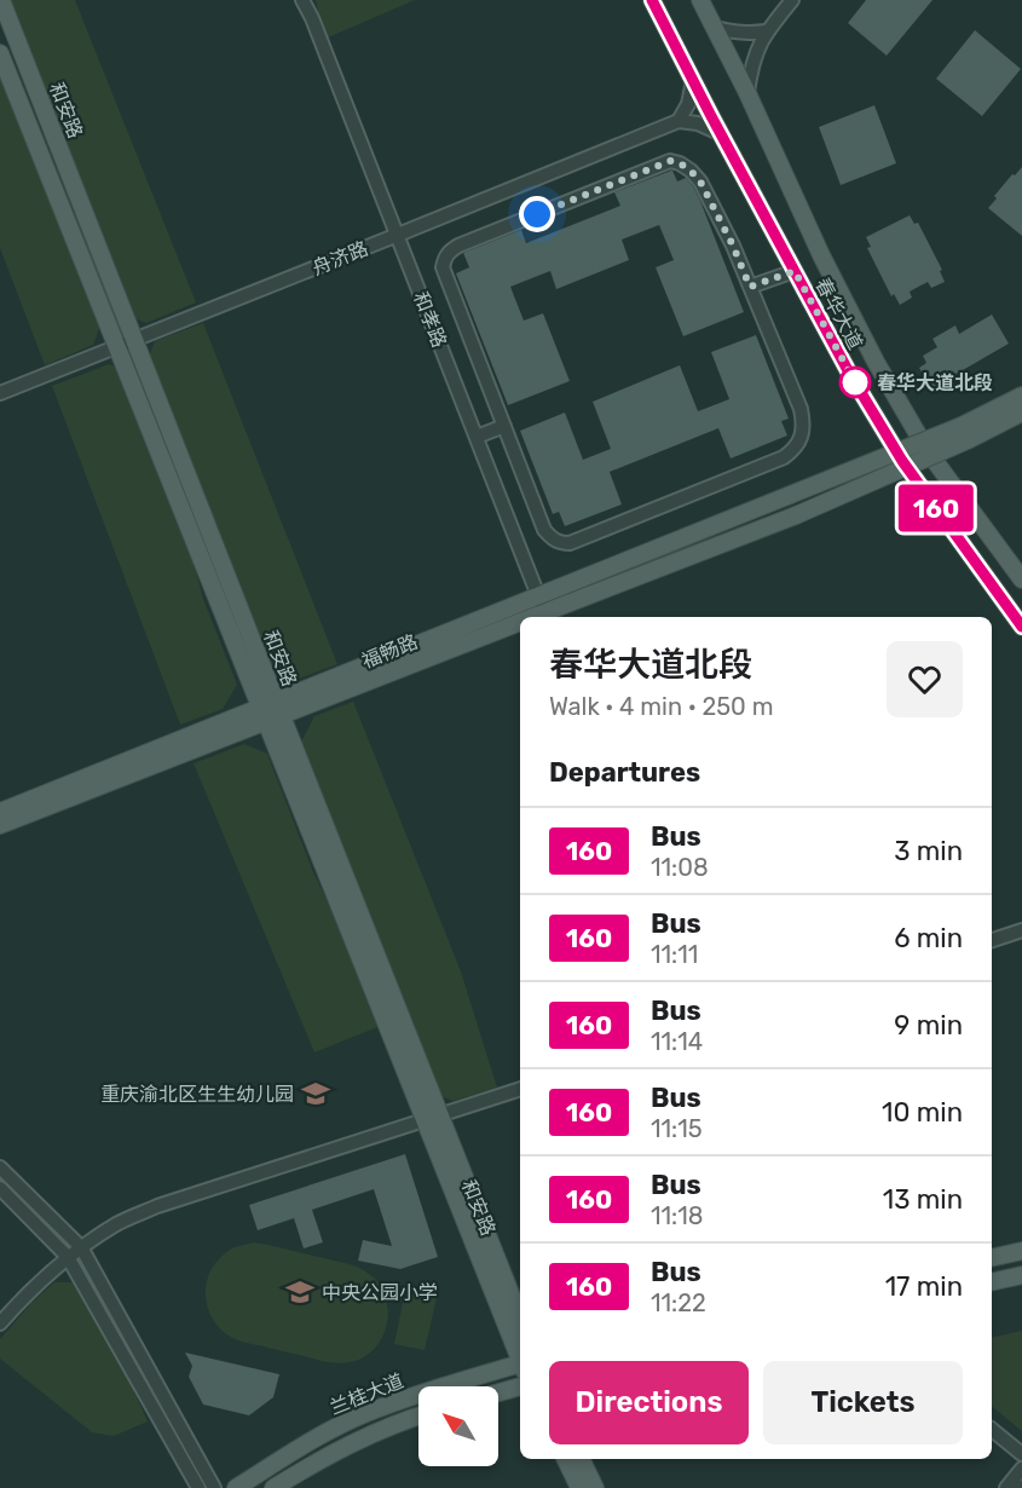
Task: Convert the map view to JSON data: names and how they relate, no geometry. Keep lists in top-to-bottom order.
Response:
{
  "streets": {
    "main road": [
      "和安路",
      "春华大道",
      "福畅路",
      "兰桂大道"
    ],
    "street": ["舟济路", "和孝路"]
  },
  "crossings": [
    ["和安路", "舟济路"],
    ["和安路", "福畅路"],
    ["舟济路", "和孝路"],
    ["和孝路", "福畅路"]
  ],
  "places": {
    "other": ["春华大道北段"],
    "school or university": ["重庆渝北区生生幼儿园", "中央公园小学"]
  },
  "lines": ["bus line 160"],
  "north": "top left",
  "page": {
    "on_map": "160",
    "heading": [
      ["春华大道北段", "Walk · 4 min · 250 m"],
      "Departures"
    ],
    "list": [
      {
        "mark": "160",
        "name": "Bus",
        "note": "11:08",
        "value": "3 min"
      },
      {
        "mark": "160",
        "name": "Bus",
        "note": "11:11",
        "value": "6 min"
      },
      {
        "mark": "160",
        "name": "Bus",
        "note": "11:14",
        "value": "9 min"
      },
      {
        "mark": "160",
        "name": "Bus",
        "note": "11:15",
        "value": "10 min"
      },
      {
        "mark": "160",
        "name": "Bus",
        "note": "11:18",
        "value": "13 min"
      },
      {
        "mark": "160",
        "name": "Bus",
        "note": "11:22",
        "value": "17 min"
      }
    ],
    "buttons": ["Directions", "Tickets"]
  }
}
